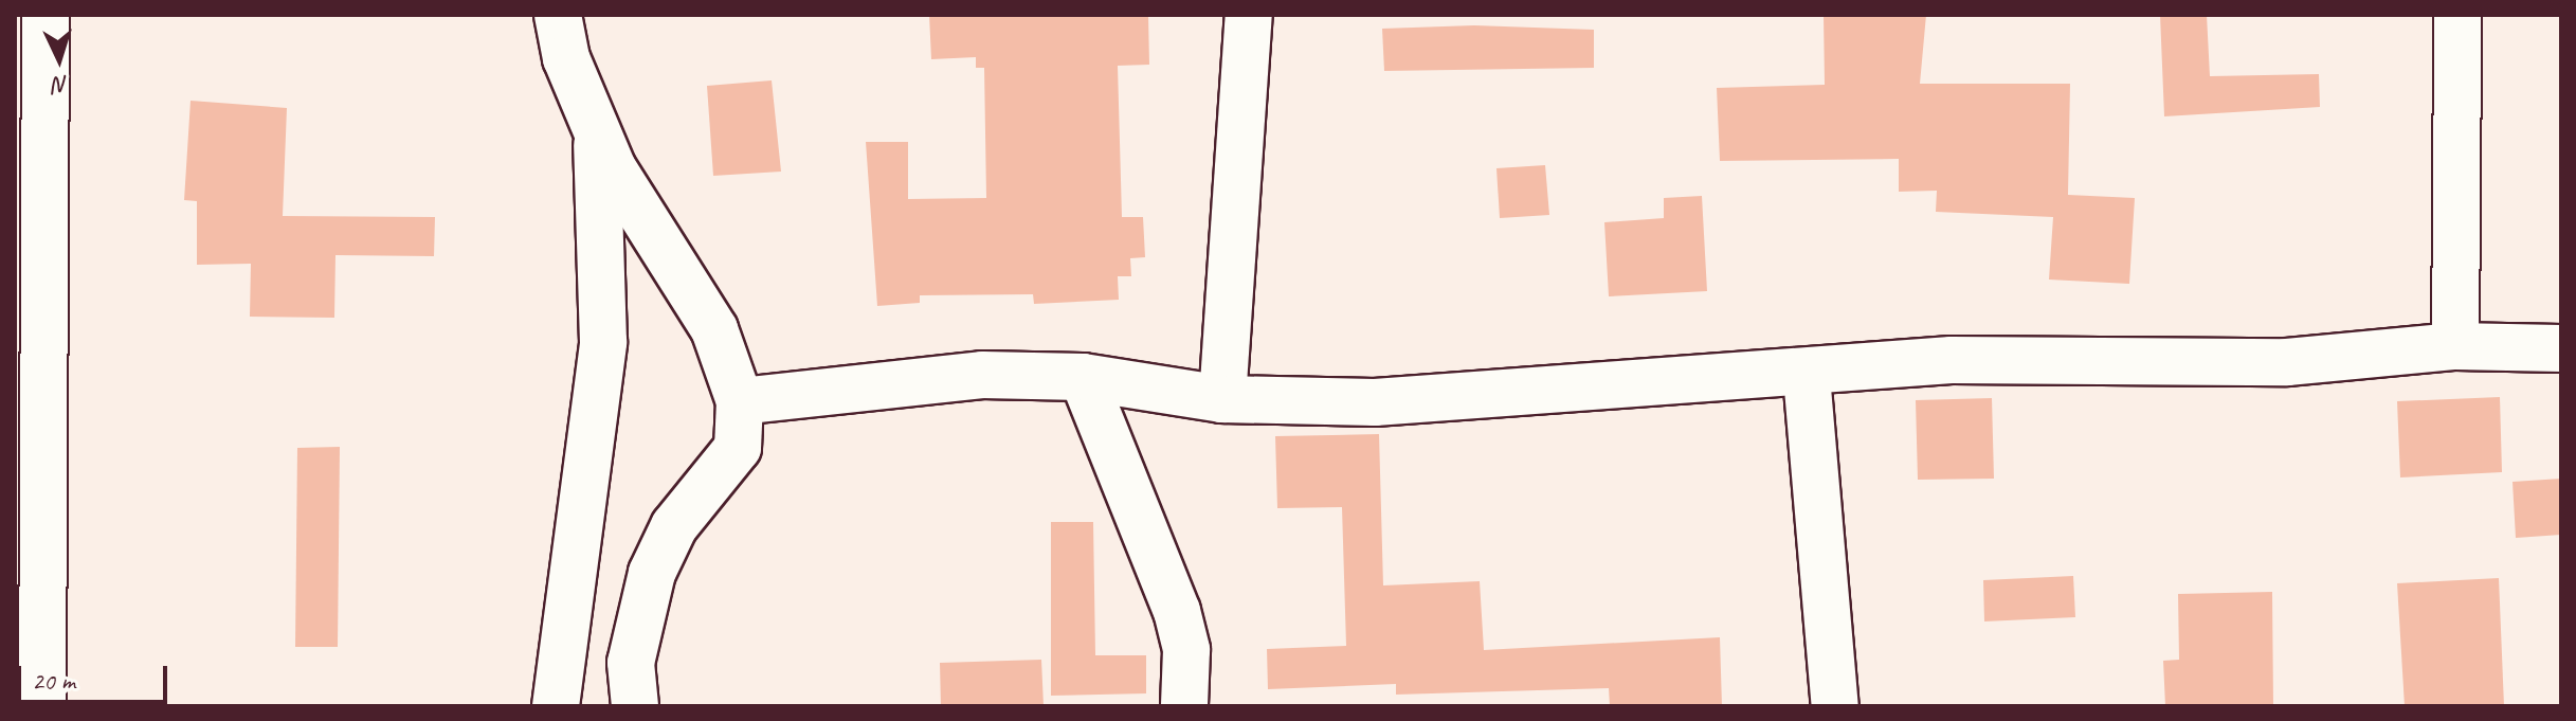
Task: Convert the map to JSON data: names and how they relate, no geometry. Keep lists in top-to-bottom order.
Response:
{
  "scale_bar": "20 m",
  "north": "bottom"
}
